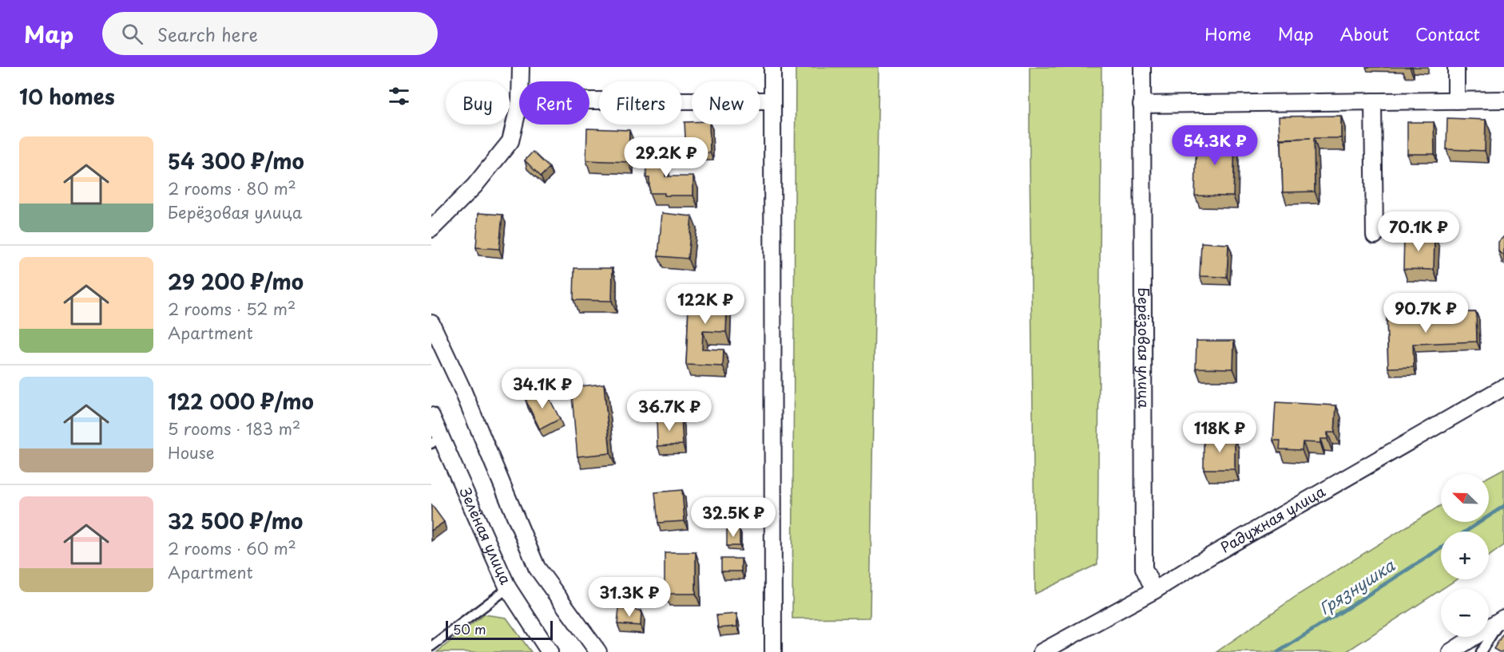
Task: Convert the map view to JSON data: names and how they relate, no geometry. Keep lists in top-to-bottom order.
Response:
{
  "streets": {
    "street": ["Берёзовая улица", "Радужная улица", "Зелёная улица"]
  },
  "crossings": [
    ["Берёзовая улица", "Радужная улица"]
  ],
  "water": ["Грязнушка"],
  "scale_bar": "50 m",
  "north": "top left",
  "page": {
    "header": "Map",
    "search": "Search here",
    "nav": [
      "Home",
      "Map",
      "About",
      "Contact"
    ],
    "heading": "10 homes",
    "chip": [
      "Buy",
      "Rent",
      "Filters",
      "New"
    ],
    "list": [
      {
        "name": "54 300 ₽/mo",
        "note": "2 rooms · 80 m² · Берёзовая улица"
      },
      {
        "name": "29 200 ₽/mo",
        "note": "2 rooms · 52 m² · Apartment"
      },
      {
        "name": "122 000 ₽/mo",
        "note": "5 rooms · 183 m² · House"
      },
      {
        "name": "32 500 ₽/mo",
        "note": "2 rooms · 60 m² · Apartment"
      }
    ],
    "price": [
      "54.3K ₽",
      "29.2K ₽",
      "70.1K ₽",
      "122K ₽",
      "90.7K ₽",
      "34.1K ₽",
      "36.7K ₽",
      "118K ₽",
      "32.5K ₽",
      "31.3K ₽"
    ],
    "map_buttons": ["+", "−"],
    "scale": "50 m"
  }
}
